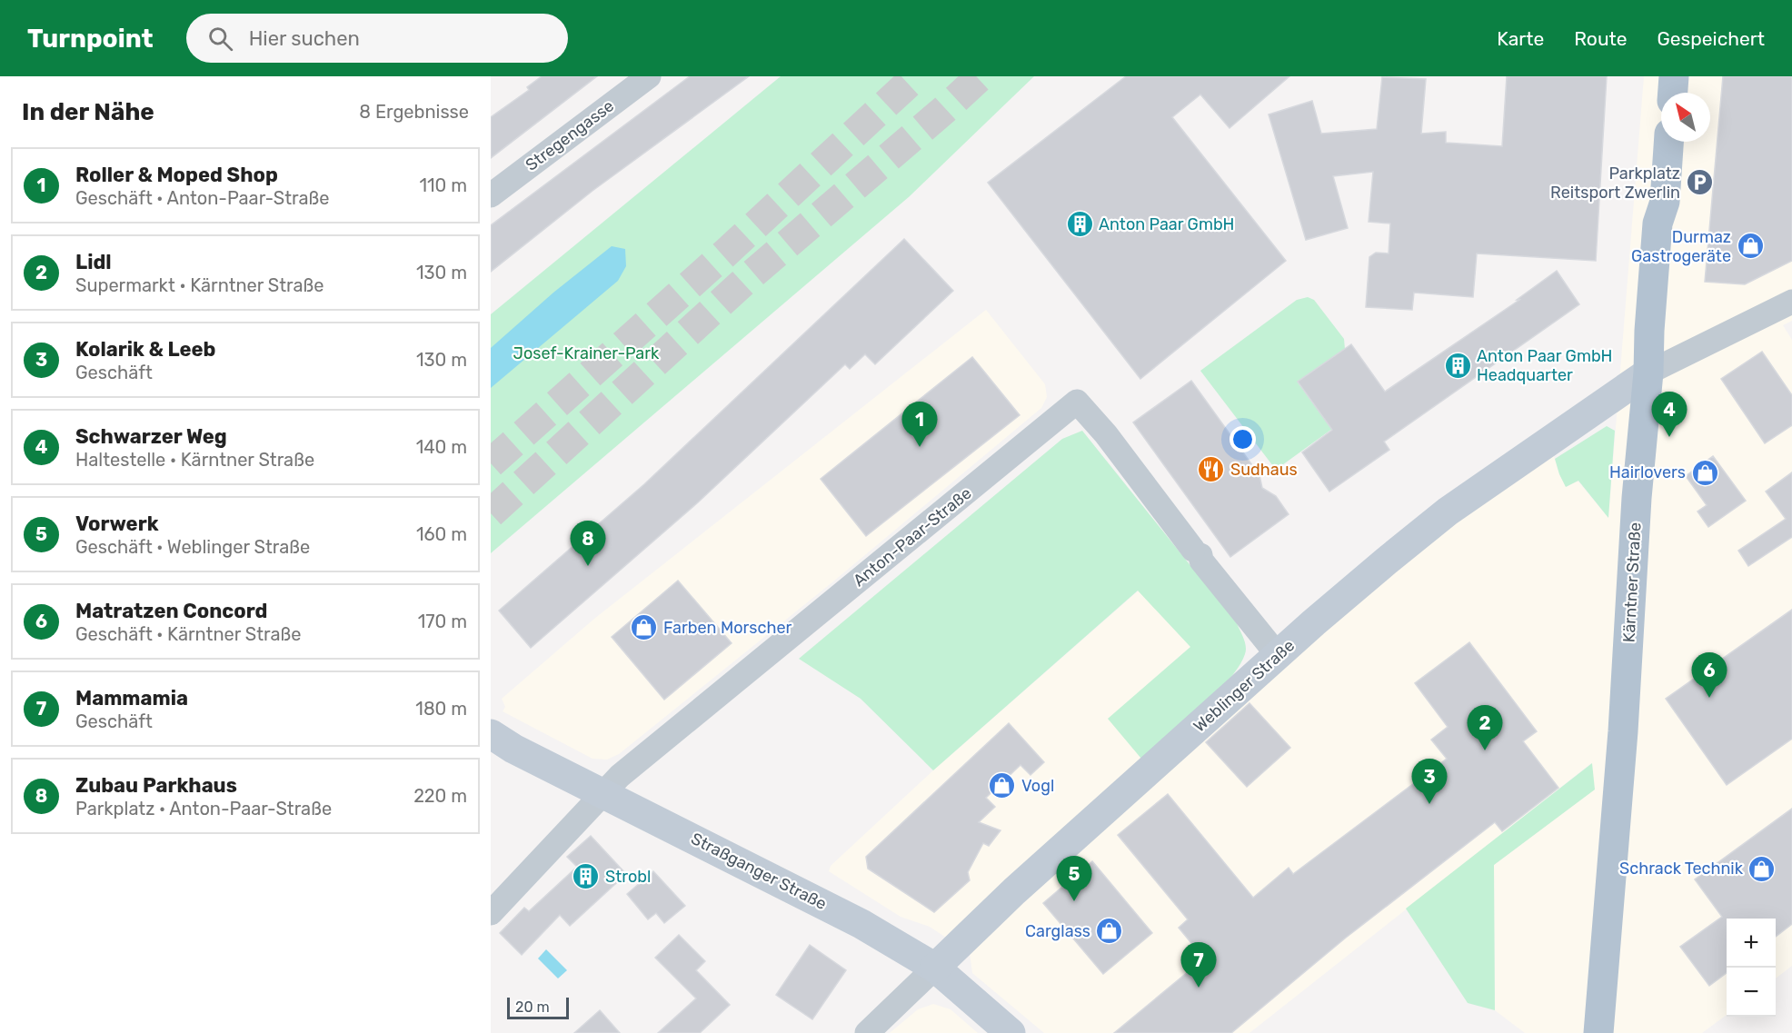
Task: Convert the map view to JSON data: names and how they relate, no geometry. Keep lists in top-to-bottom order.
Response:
{
  "streets": {
    "main road": ["Kärntner Straße"],
    "street": [
      "Stregengasse",
      "Anton-Paar-Straße",
      "Weblinger Straße",
      "Straßganger Straße"
    ]
  },
  "crossings": [
    ["Anton-Paar-Straße", "Weblinger Straße"],
    ["Anton-Paar-Straße", "Straßganger Straße"],
    ["Kärntner Straße", "Weblinger Straße"],
    ["Weblinger Straße", "Straßganger Straße"]
  ],
  "parks": ["Josef-Krainer-Park"],
  "places": {
    "parking": ["Parkplatz Reitsport Zwerlin"],
    "building": ["Anton Paar GmbH", "Anton Paar GmbH Headquarter", "Strobl"],
    "shop": [
      "Durmaz Gastrogeräte",
      "Hairlovers",
      "Farben Morscher",
      "Vogl",
      "Schrack Technik",
      "Carglass"
    ],
    "restaurant": ["Sudhaus"]
  },
  "scale_bar": "20 m",
  "north": "top left",
  "page": {
    "header": "Turnpoint",
    "search": "Hier suchen",
    "nav": ["Karte", "Route", "Gespeichert"],
    "heading": ["In der Nähe", "8 Ergebnisse"],
    "list": [
      {
        "mark": "1",
        "name": "Roller & Moped Shop",
        "note": "Geschäft · Anton-Paar-Straße",
        "value": "110 m"
      },
      {
        "mark": "2",
        "name": "Lidl",
        "note": "Supermarkt · Kärntner Straße",
        "value": "130 m"
      },
      {
        "mark": "3",
        "name": "Kolarik & Leeb",
        "note": "Geschäft",
        "value": "130 m"
      },
      {
        "mark": "4",
        "name": "Schwarzer Weg",
        "note": "Haltestelle · Kärntner Straße",
        "value": "140 m"
      },
      {
        "mark": "5",
        "name": "Vorwerk",
        "note": "Geschäft · Weblinger Straße",
        "value": "160 m"
      },
      {
        "mark": "6",
        "name": "Matratzen Concord",
        "note": "Geschäft · Kärntner Straße",
        "value": "170 m"
      },
      {
        "mark": "7",
        "name": "Mammamia",
        "note": "Geschäft",
        "value": "180 m"
      },
      {
        "mark": "8",
        "name": "Zubau Parkhaus",
        "note": "Parkplatz · Anton-Paar-Straße",
        "value": "220 m"
      }
    ],
    "pins": [
      "4",
      "1",
      "8",
      "6",
      "2",
      "3",
      "5",
      "7"
    ],
    "map_buttons": ["+", "−"],
    "scale": "20 m"
  }
}
